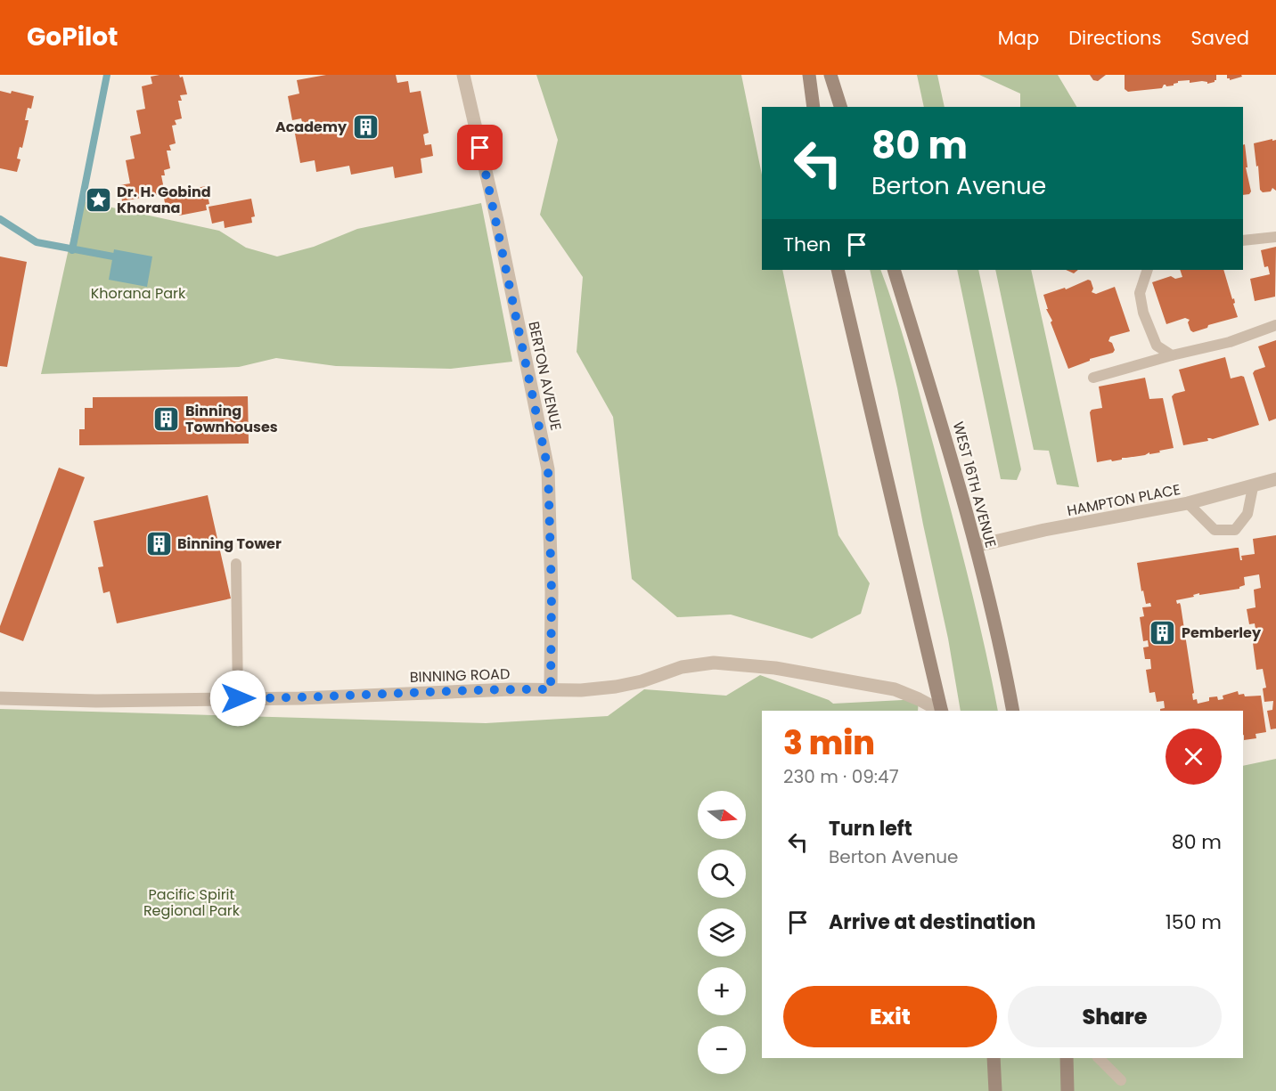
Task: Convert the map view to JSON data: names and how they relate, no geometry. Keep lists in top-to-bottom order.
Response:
{
  "streets": {
    "main road": ["WEST 16TH AVENUE"],
    "street": ["BERTON AVENUE", "HAMPTON PLACE", "BINNING ROAD"]
  },
  "crossings": [
    ["BERTON AVENUE", "BINNING ROAD"],
    ["WEST 16TH AVENUE", "HAMPTON PLACE"]
  ],
  "parks": ["Khorana Park", "Pacific Spirit Regional Park"],
  "places": {
    "building": [
      "Academy",
      "Binning Townhouses",
      "Binning Tower",
      "Pemberley"
    ],
    "place": ["Dr. H. Gobind Khorana"]
  },
  "north": "right",
  "page": {
    "header": "GoPilot",
    "nav": ["Map", "Directions", "Saved"],
    "turn": ["80 m", "Berton Avenue"],
    "then": "Then",
    "heading": ["3 min", "230 m · 09:47"],
    "map_buttons": ["+", "−"],
    "list": [
      {
        "name": "Turn left",
        "note": "Berton Avenue",
        "value": "80 m"
      },
      {
        "name": "Arrive at destination",
        "value": "150 m"
      }
    ],
    "buttons": ["Exit", "Share"]
  }
}
